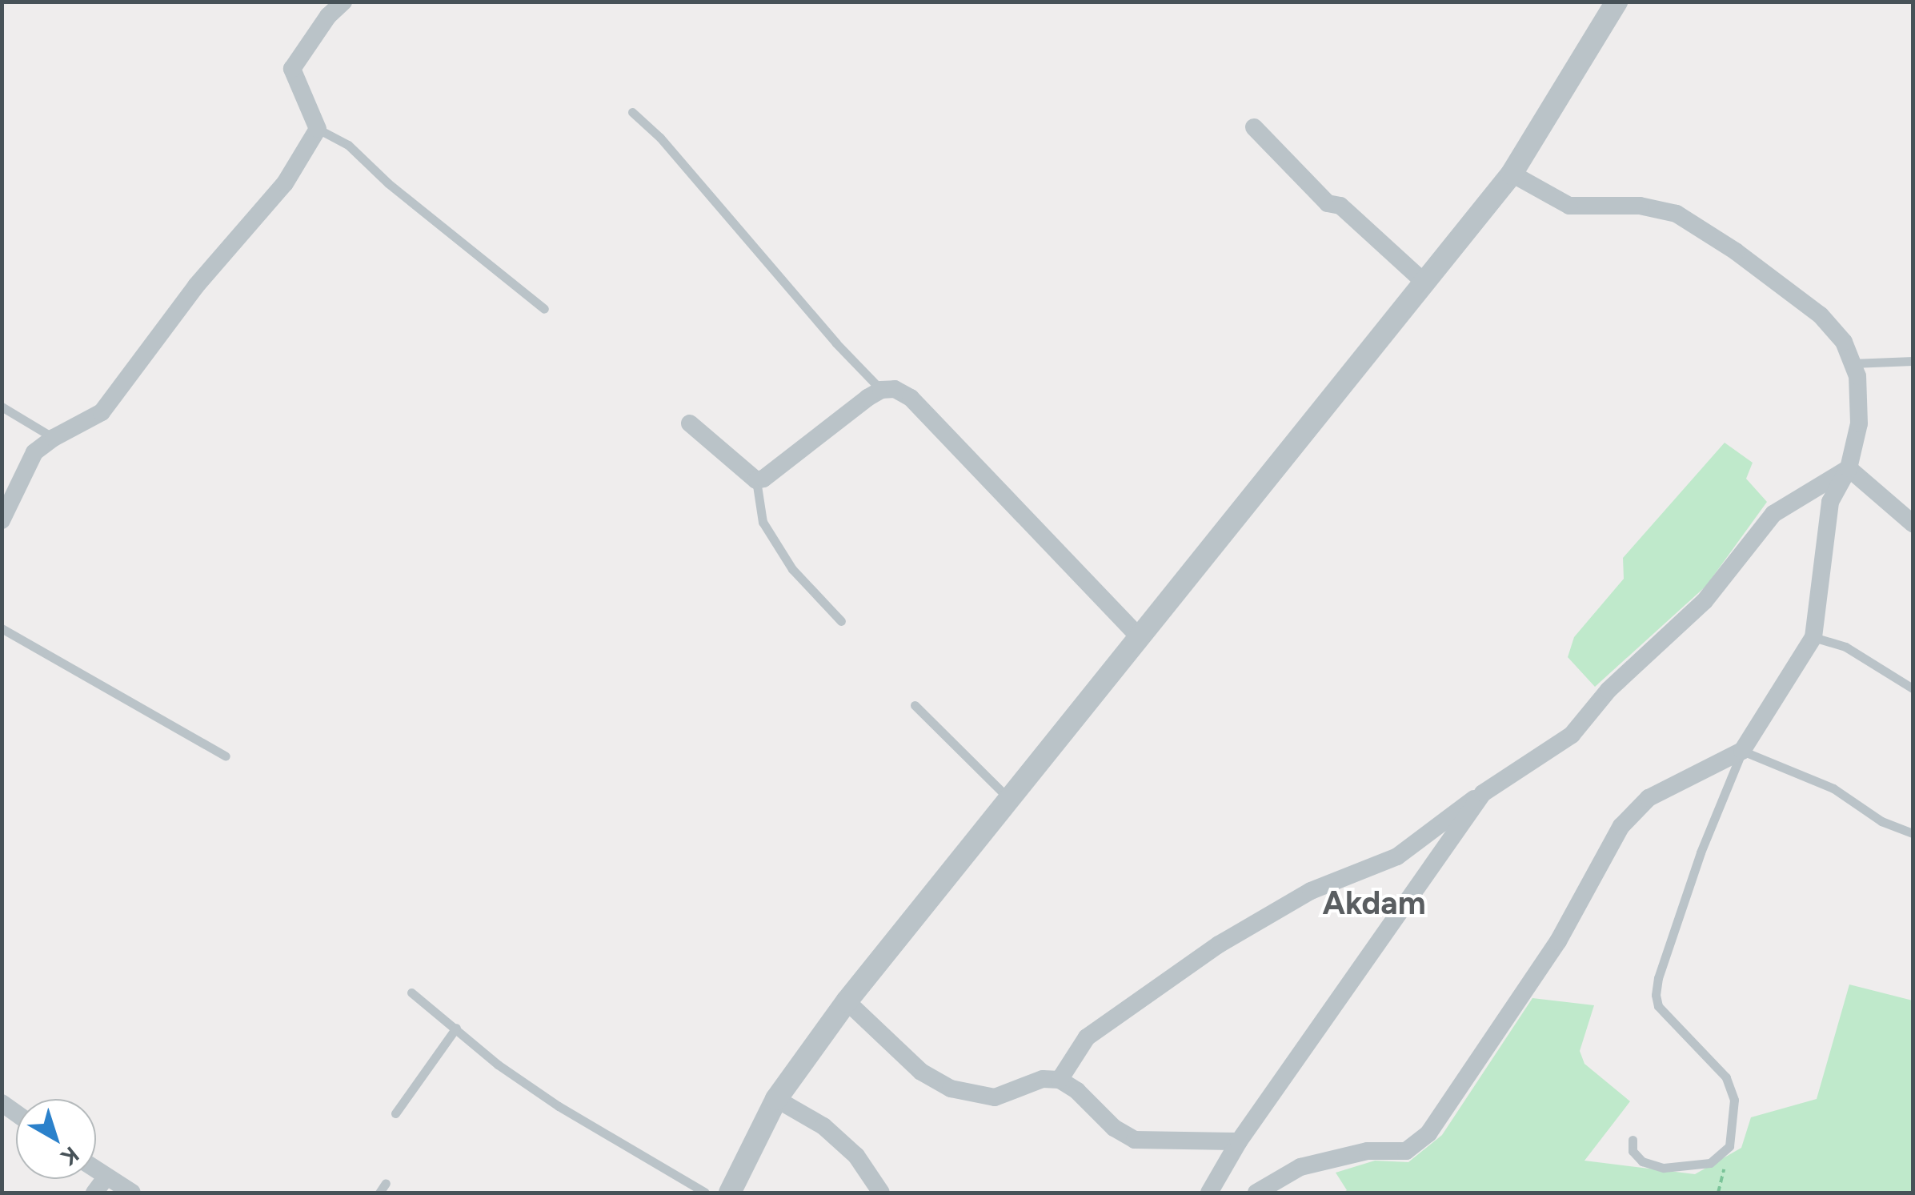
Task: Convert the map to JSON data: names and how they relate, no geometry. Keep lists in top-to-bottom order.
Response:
{
  "districts": ["Akdam"],
  "north": "bottom right"
}
